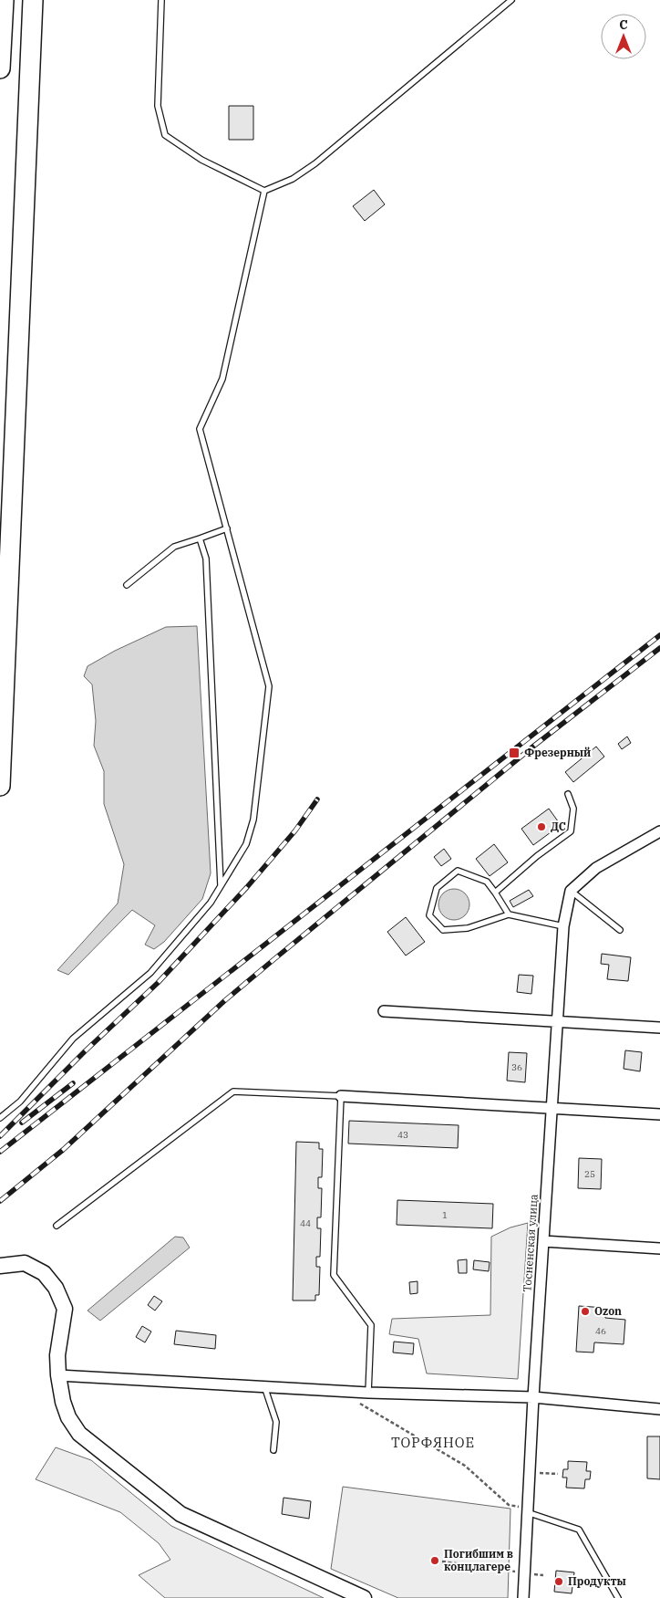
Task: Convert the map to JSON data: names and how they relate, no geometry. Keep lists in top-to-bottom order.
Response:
{
  "streets": {
    "street": ["Тосненская улица"]
  },
  "districts": ["ТОРФЯНОЕ"],
  "places": {
    "transit": ["Фрезерный"],
    "other": [
      "ДС",
      "Ozon",
      "Погибшим в концлагере",
      "Продукты"
    ]
  },
  "house_numbers": [
    "36",
    "43",
    "25",
    "1",
    "44",
    "46"
  ],
  "north": "top"
}
